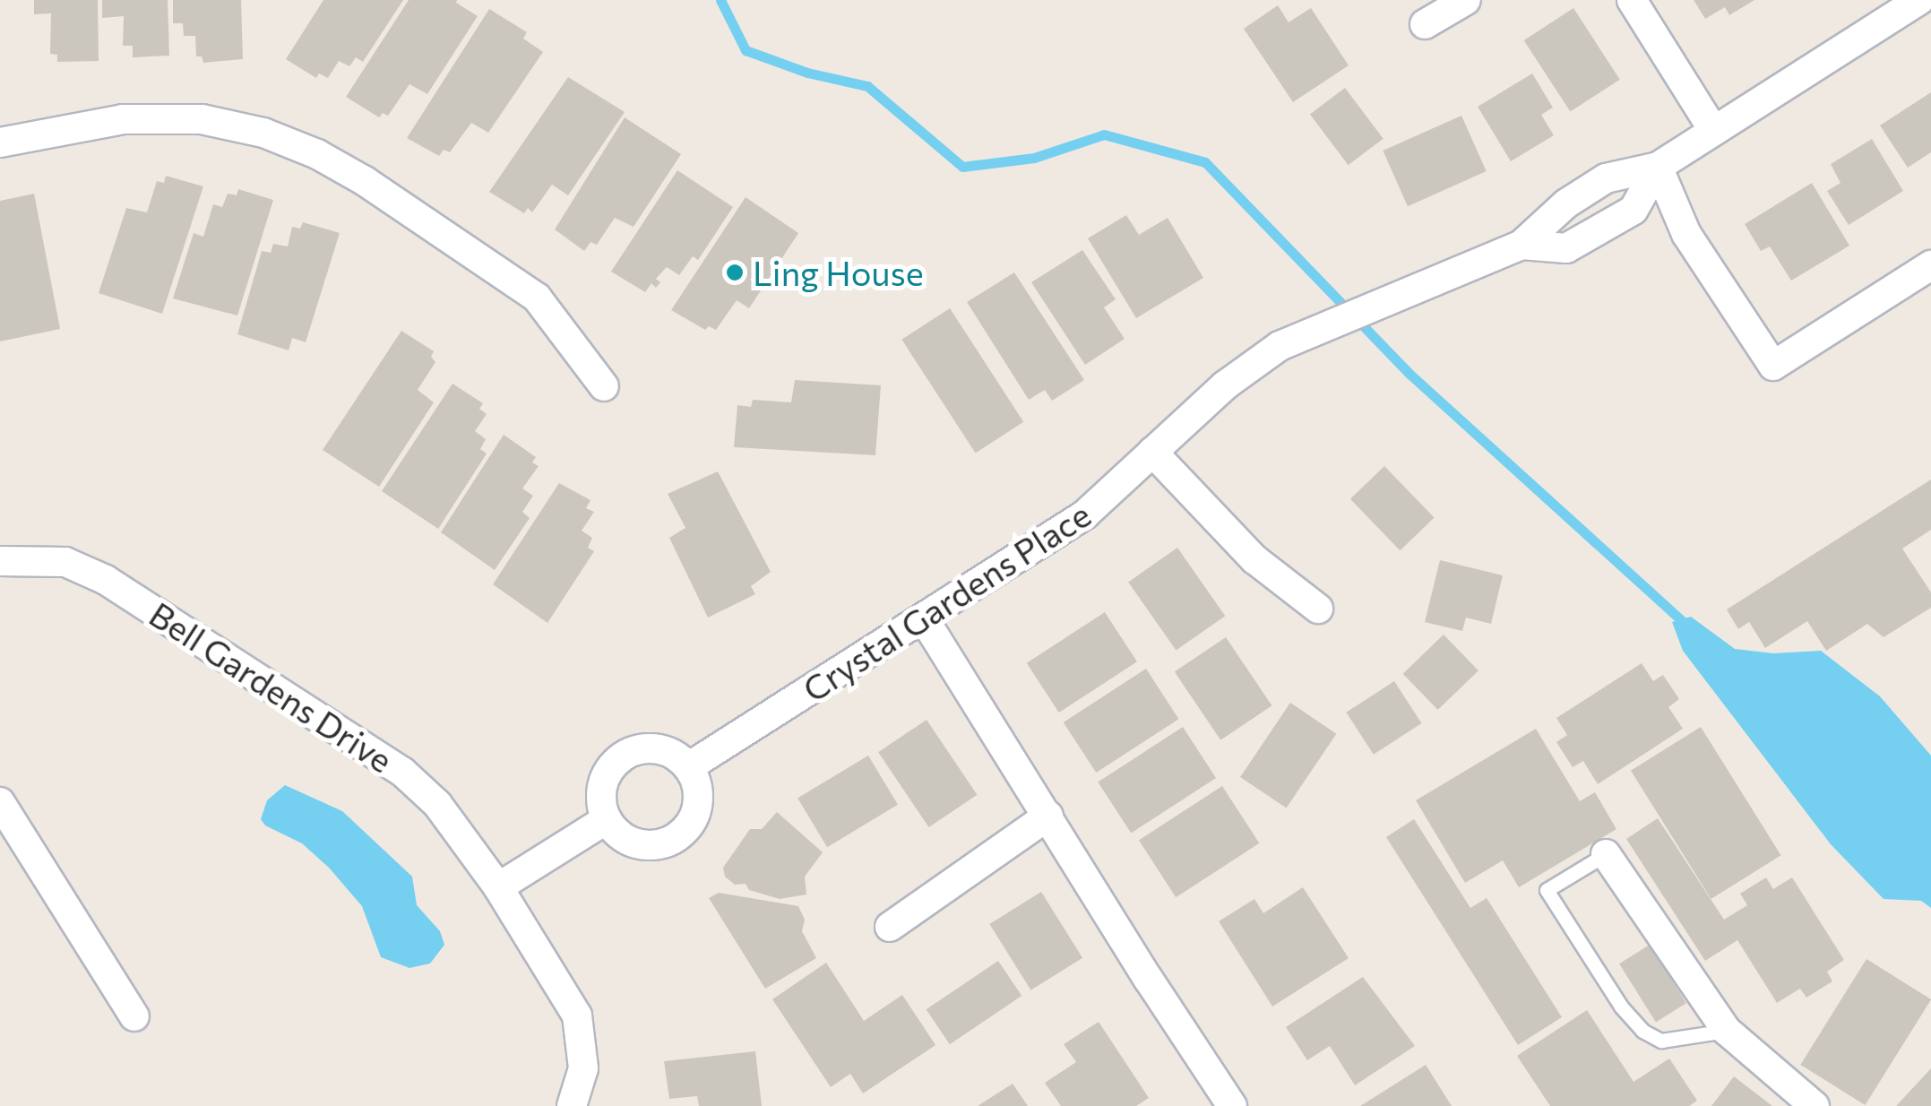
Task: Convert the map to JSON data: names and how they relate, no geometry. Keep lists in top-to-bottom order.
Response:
{
  "streets": {
    "street": ["Crystal Gardens Place", "Bell Gardens Drive"]
  },
  "places": ["Ling House"]
}
